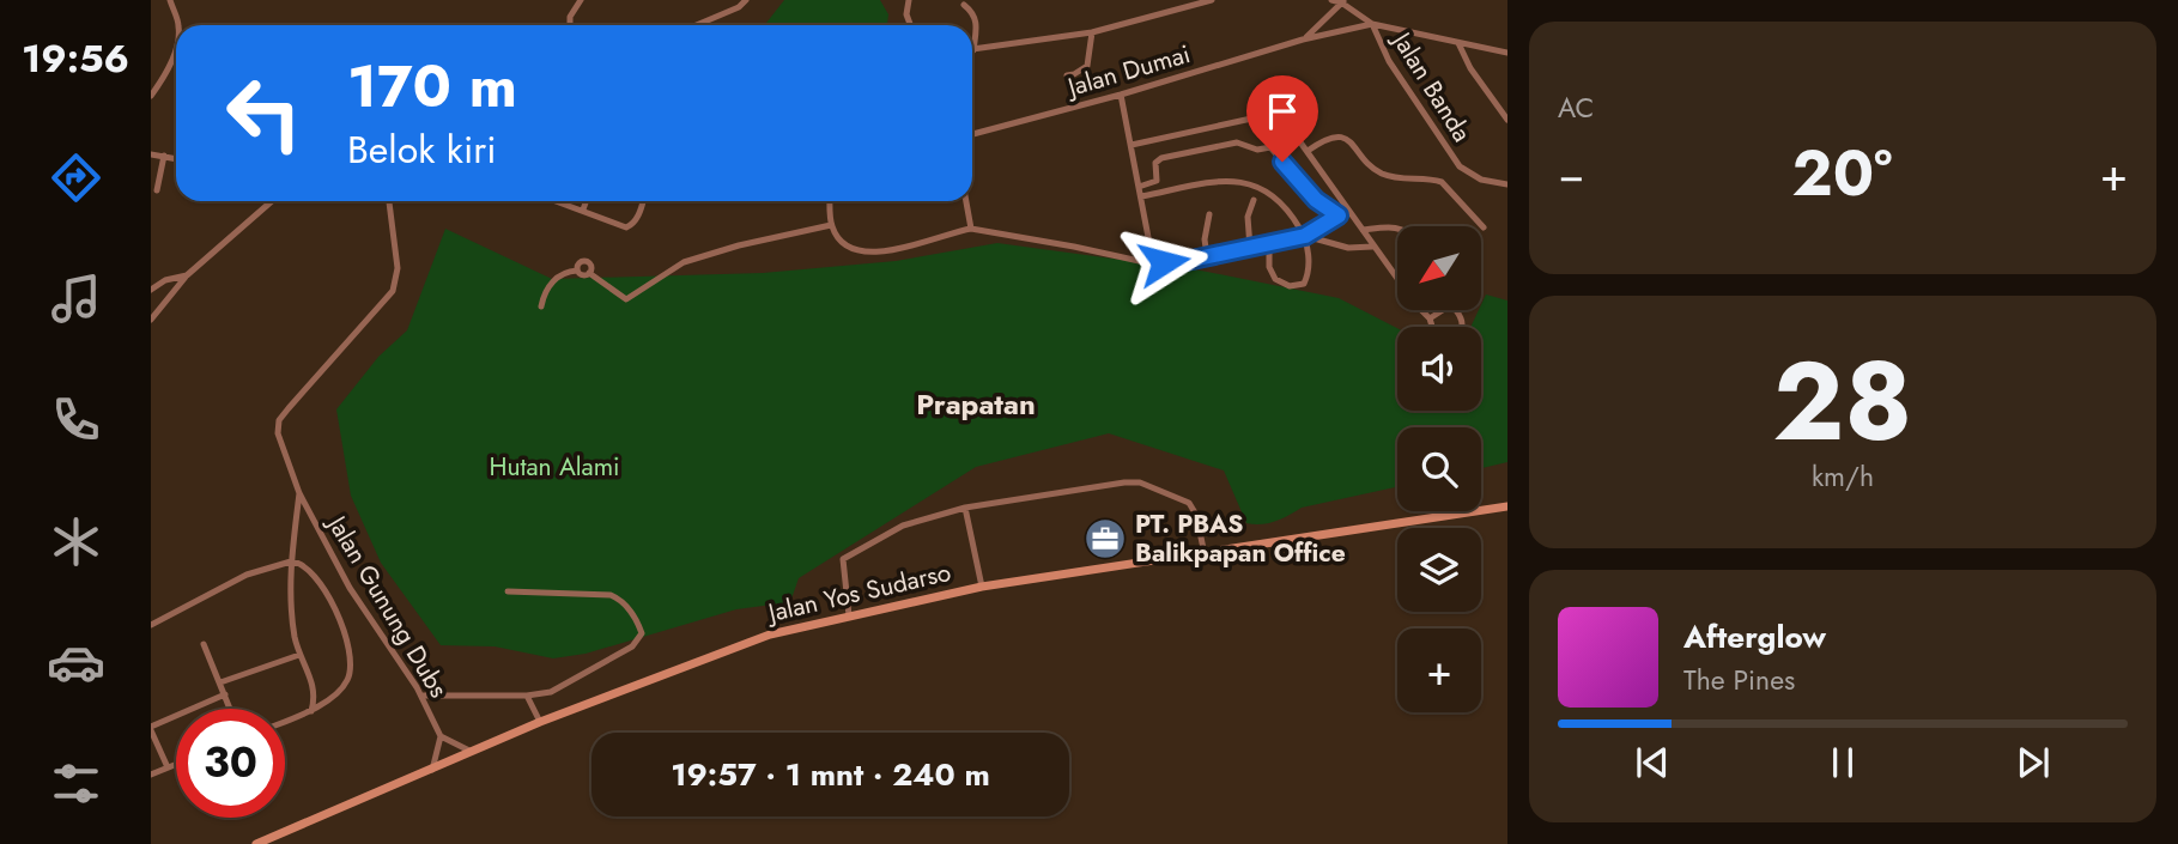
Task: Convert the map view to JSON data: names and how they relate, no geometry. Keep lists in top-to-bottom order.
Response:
{
  "streets": {
    "main road": ["Jalan Yos Sudarso"],
    "street": ["Jalan Dumai", "Jalan Banda", "Jalan Gunung Dubs"]
  },
  "crossings": [
    ["Jalan Dumai", "Jalan Banda"]
  ],
  "districts": ["Prapatan"],
  "parks": ["Hutan Alami"],
  "places": {
    "office": ["PT. PBAS Balikpapan Office"]
  },
  "north": "bottom left",
  "page": {
    "tabs": "19:56",
    "tile": [
      "AC",
      ["28", "km/h"]
    ],
    "turn": ["170 m", "Belok kiri"],
    "heat": ["−", "20°", "+"],
    "map_buttons": "+",
    "song": ["Afterglow", "The Pines"],
    "limit": "30",
    "trip": "19:57 · 1 mnt · 240 m"
  }
}
